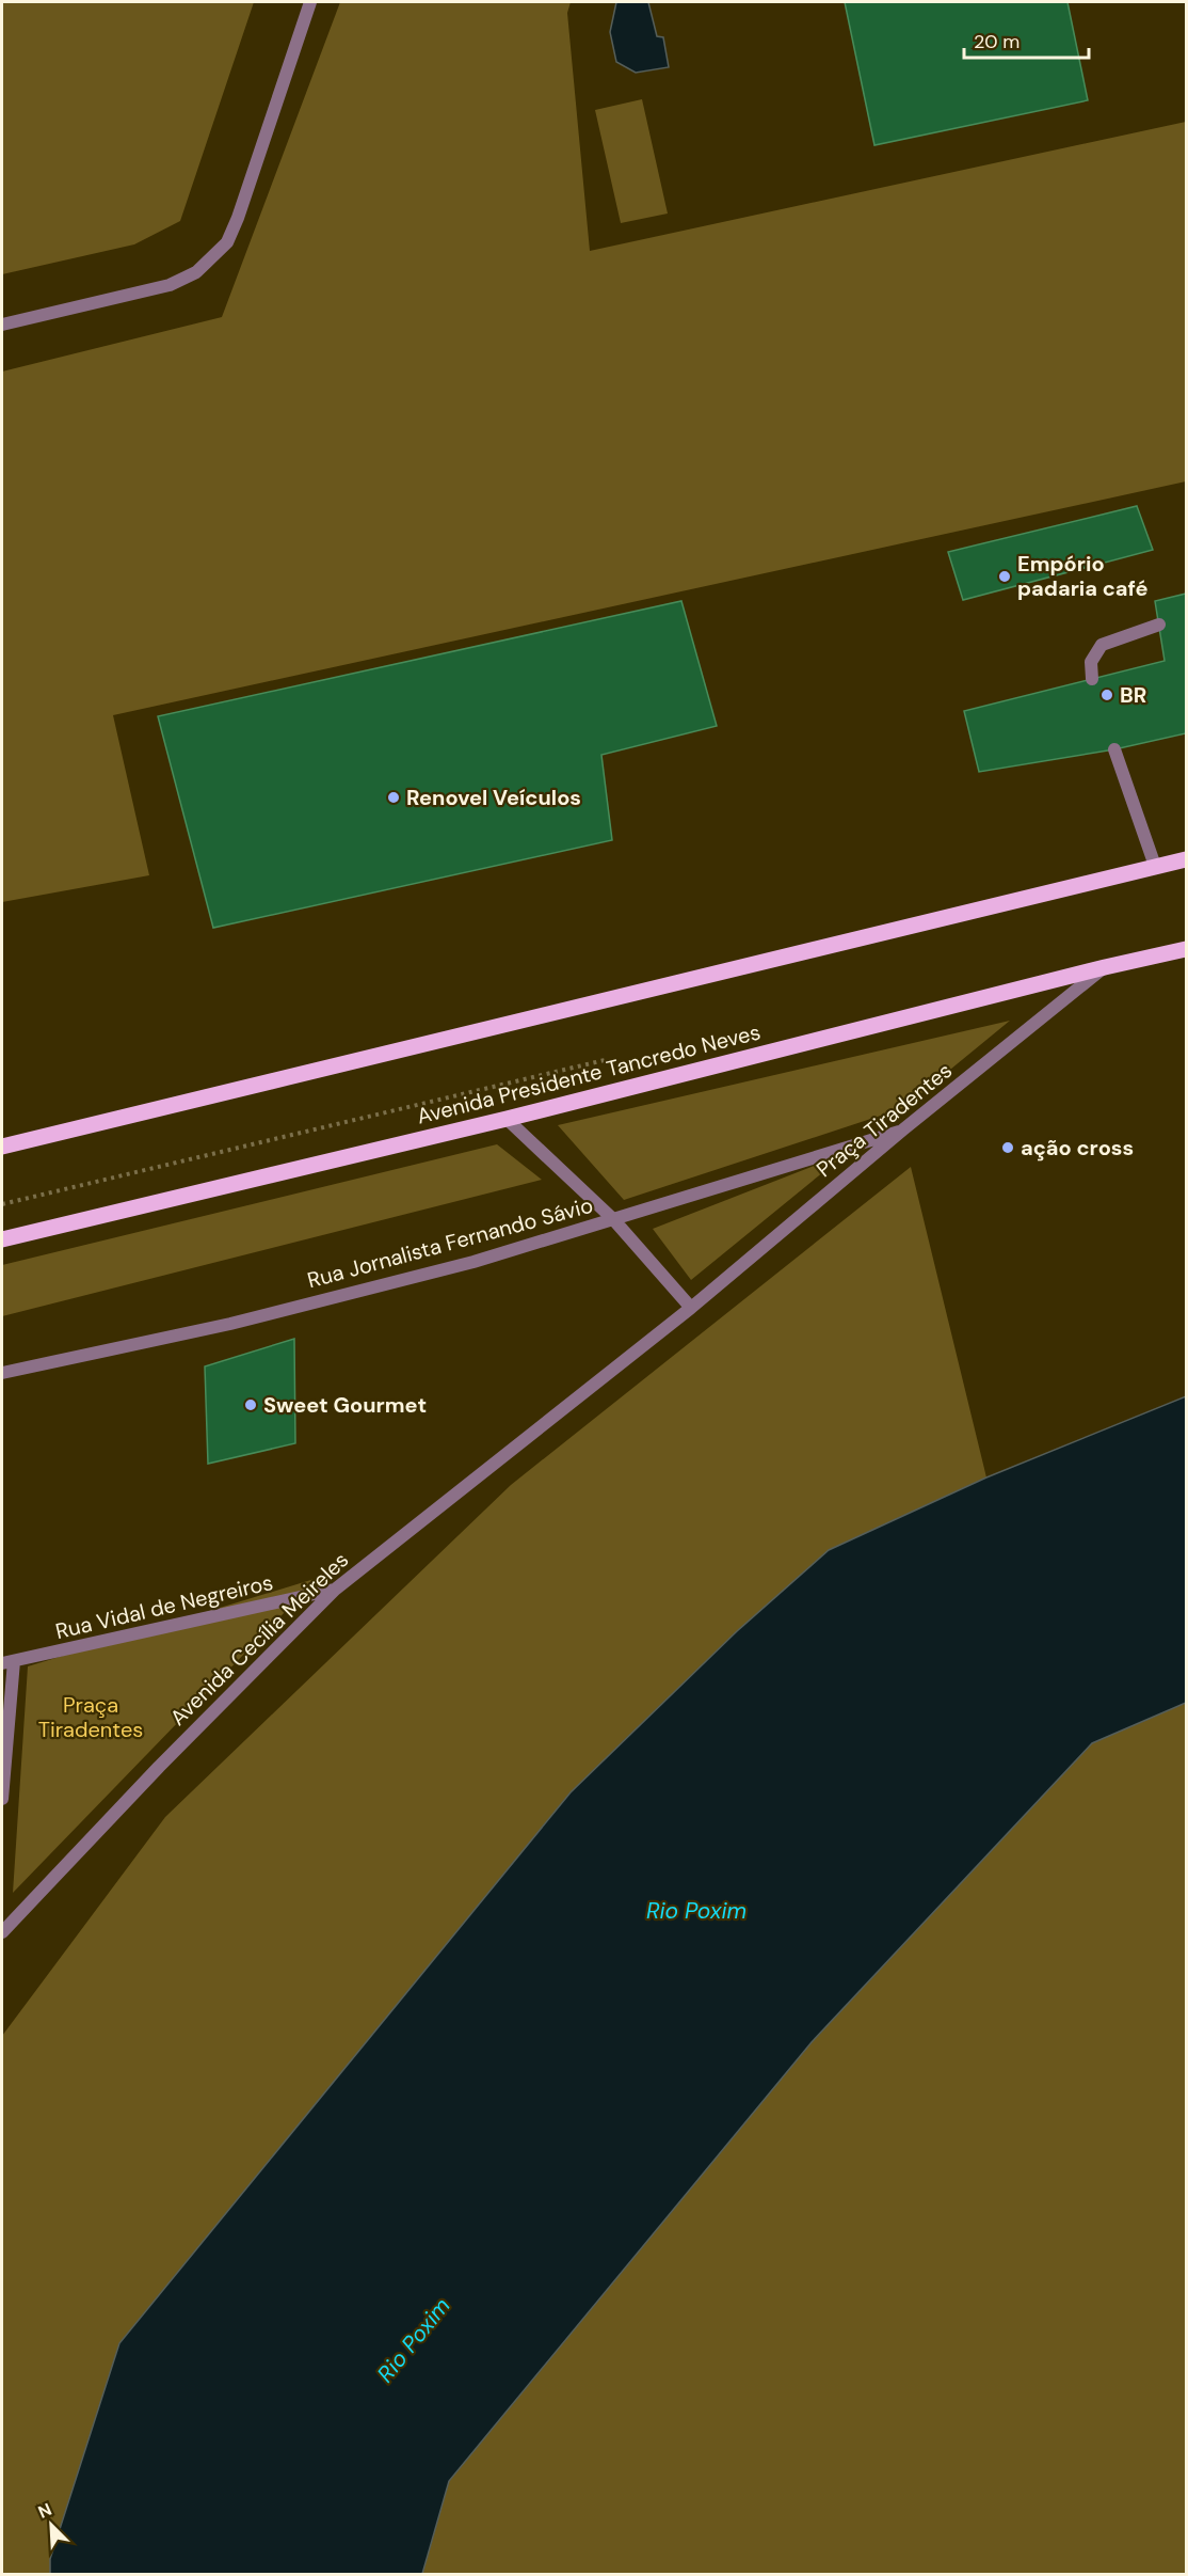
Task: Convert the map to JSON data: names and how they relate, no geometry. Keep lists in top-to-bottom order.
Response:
{
  "streets": {
    "main road": ["Avenida Presidente Tancredo Neves"],
    "street": [
      "Praça Tiradentes",
      "Rua Jornalista Fernando Sávio",
      "Rua Vidal de Negreiros",
      "Avenida Cecília Meireles"
    ]
  },
  "crossings": [
    ["Avenida Presidente Tancredo Neves", "Praça Tiradentes"],
    ["Praça Tiradentes", "Rua Jornalista Fernando Sávio"],
    ["Praça Tiradentes", "Avenida Cecília Meireles"],
    ["Rua Vidal de Negreiros", "Avenida Cecília Meireles"]
  ],
  "water": ["Rio Poxim"],
  "parks": ["Praça Tiradentes"],
  "places": [
    "Empório padaria café",
    "BR",
    "Renovel Veículos",
    "ação cross",
    "Sweet Gourmet"
  ],
  "scale_bar": "20 m",
  "north": "top left"
}
